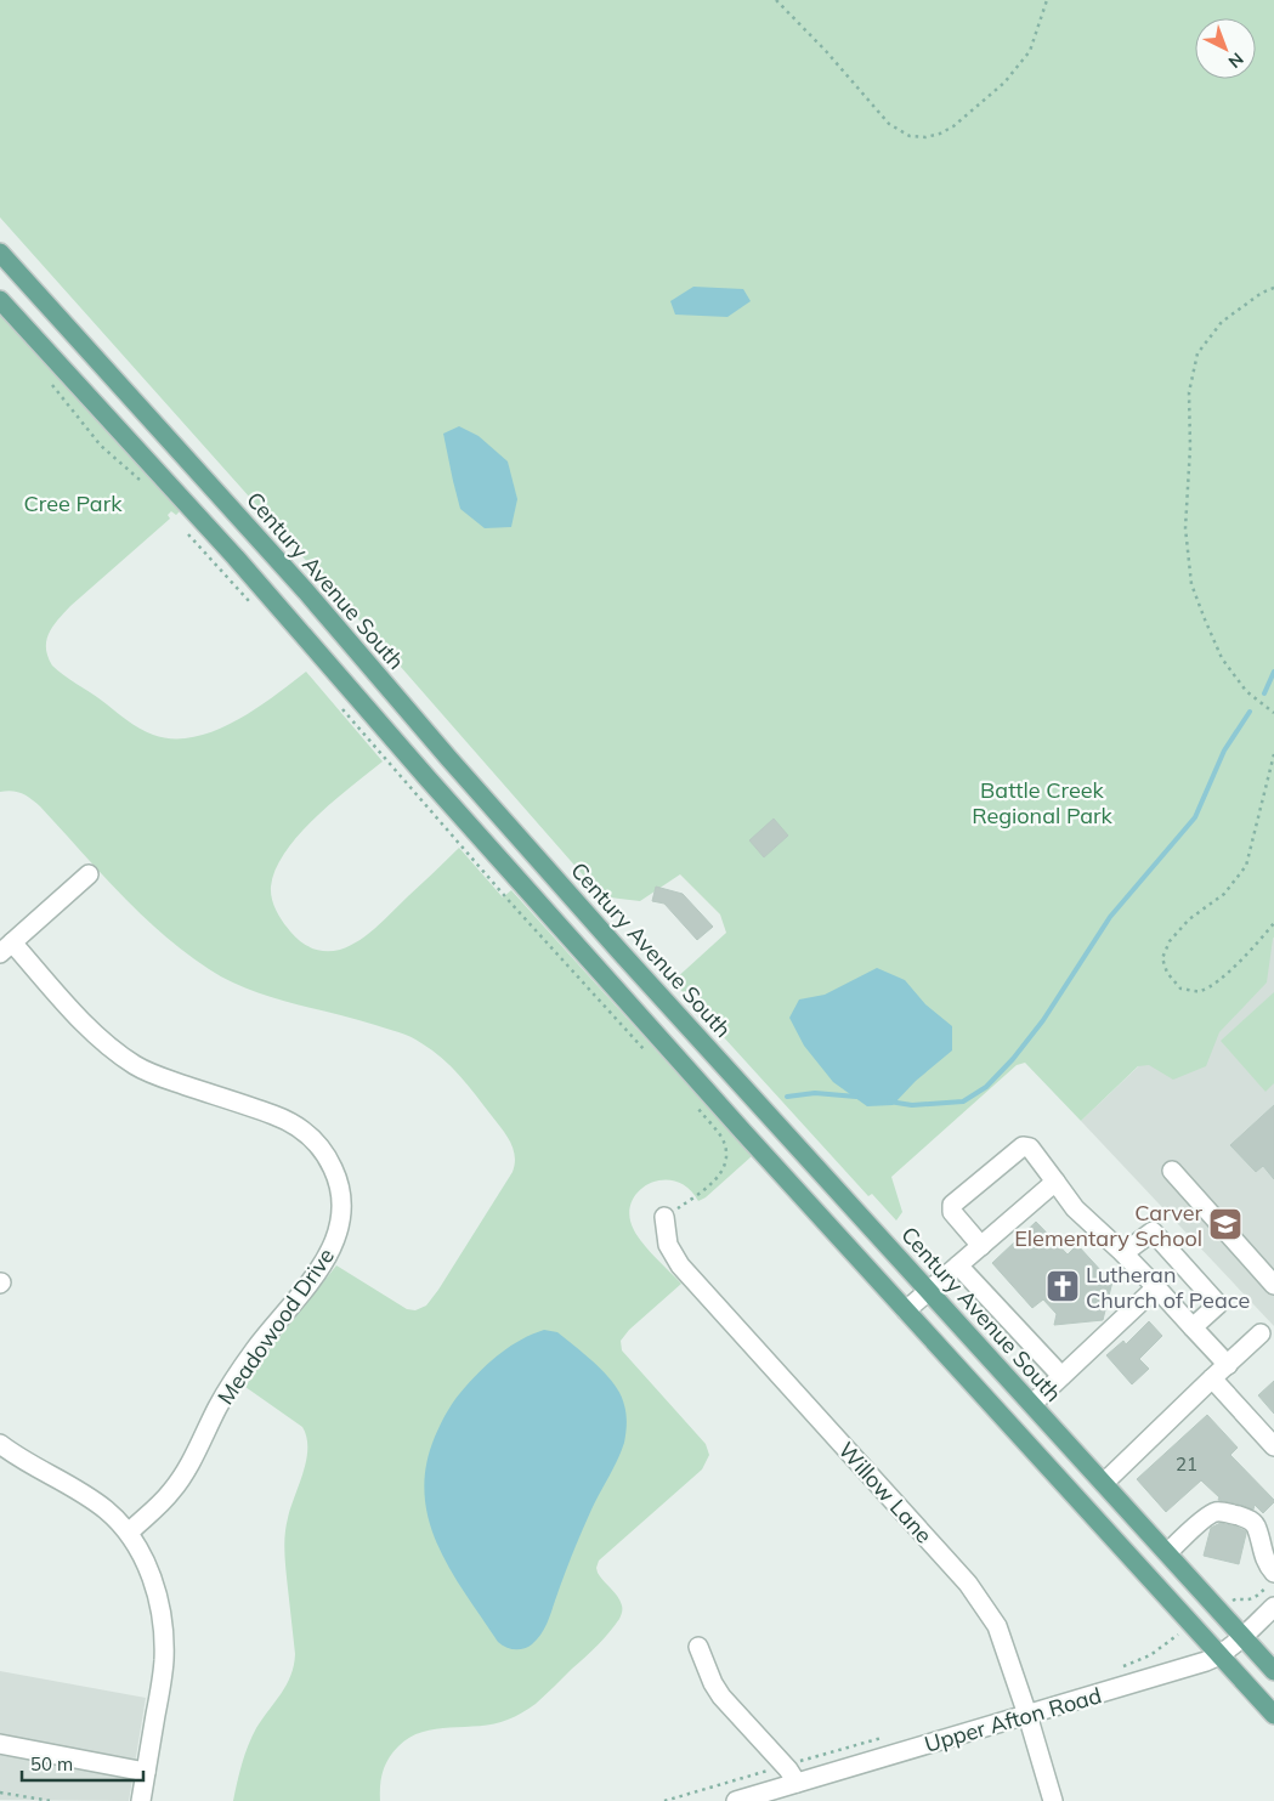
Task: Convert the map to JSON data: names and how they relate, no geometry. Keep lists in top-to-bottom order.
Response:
{
  "streets": {
    "main road": ["Century Avenue South"],
    "street": ["Meadowood Drive", "Willow Lane", "Upper Afton Road"]
  },
  "crossings": [
    ["Century Avenue South", "Upper Afton Road"],
    ["Willow Lane", "Upper Afton Road"]
  ],
  "parks": ["Cree Park", "Battle Creek Regional Park"],
  "places": {
    "school or university": ["Carver Elementary School"],
    "church": ["Lutheran Church of Peace"]
  },
  "house_numbers": ["21"],
  "scale_bar": "50 m",
  "north": "bottom right"
}
